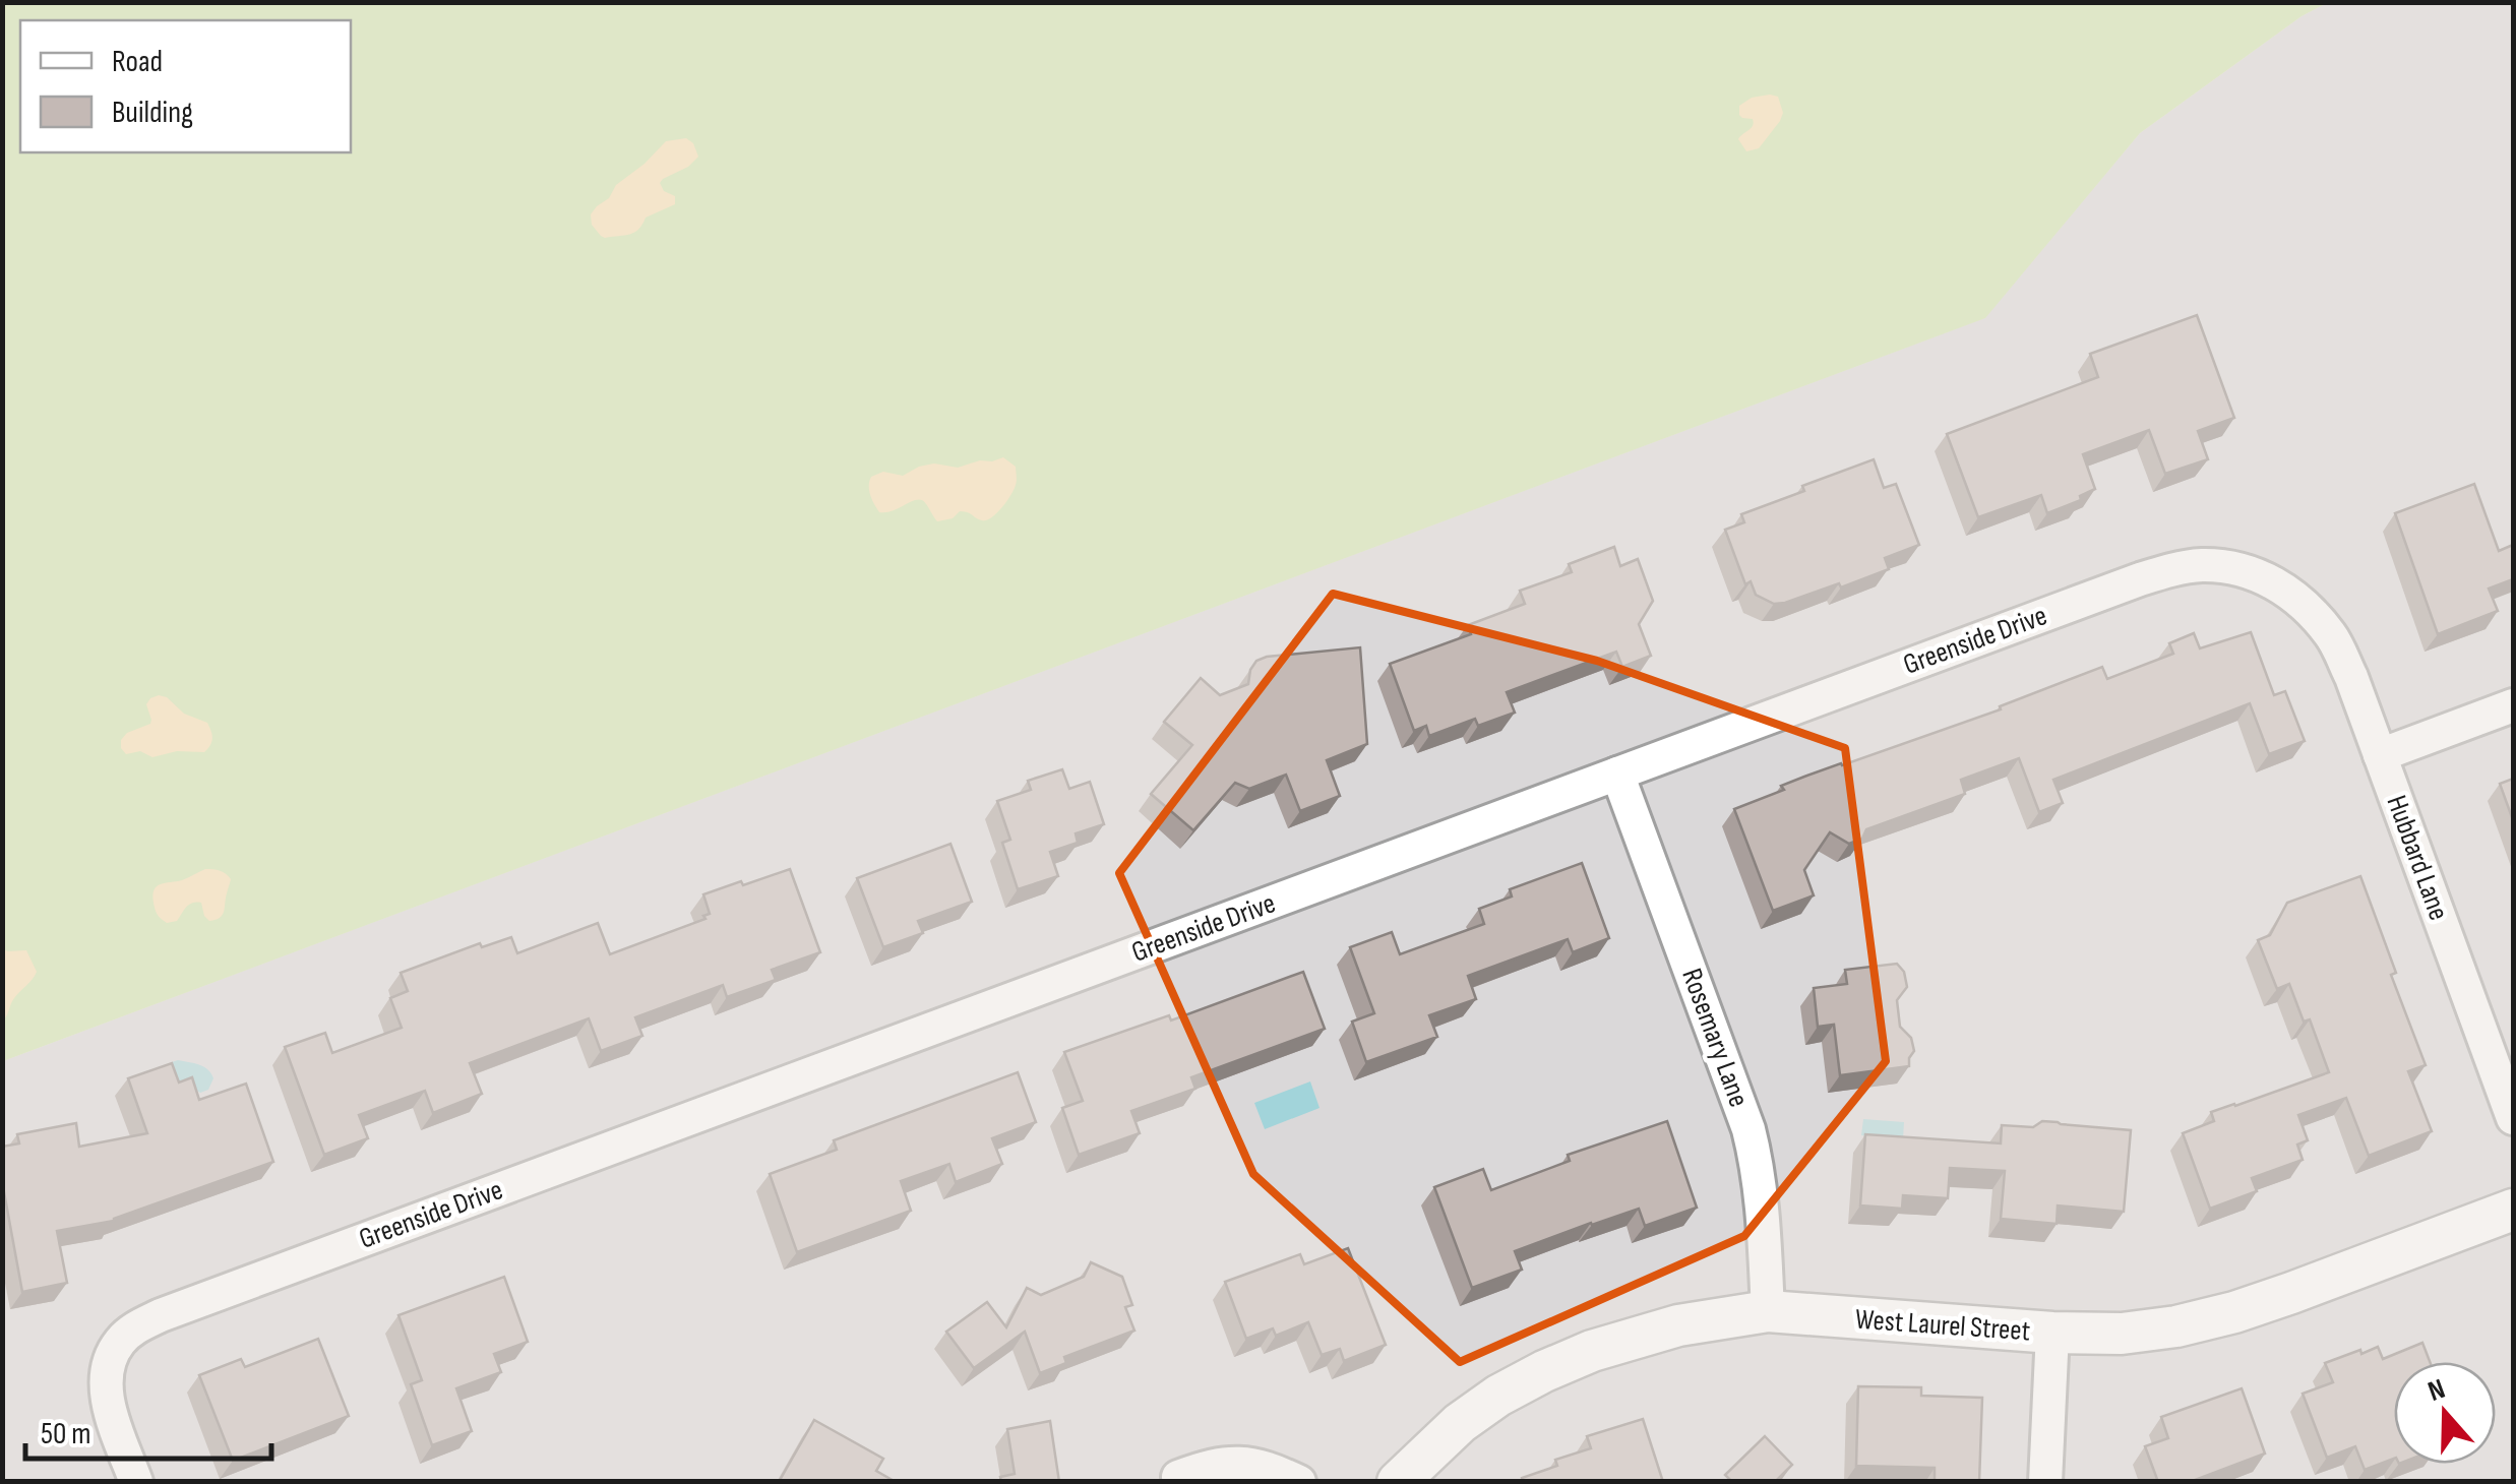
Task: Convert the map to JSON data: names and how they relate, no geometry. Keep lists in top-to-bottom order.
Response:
{
  "streets": {
    "street": [
      "Greenside Drive",
      "Hubbard Lane",
      "Rosemary Lane",
      "West Laurel Street"
    ]
  },
  "crossings": [
    ["Greenside Drive", "Hubbard Lane"],
    ["Greenside Drive", "Rosemary Lane"],
    ["Rosemary Lane", "West Laurel Street"]
  ],
  "legend": ["Road", "Building"],
  "scale_bar": "50 m",
  "north": "top"
}
